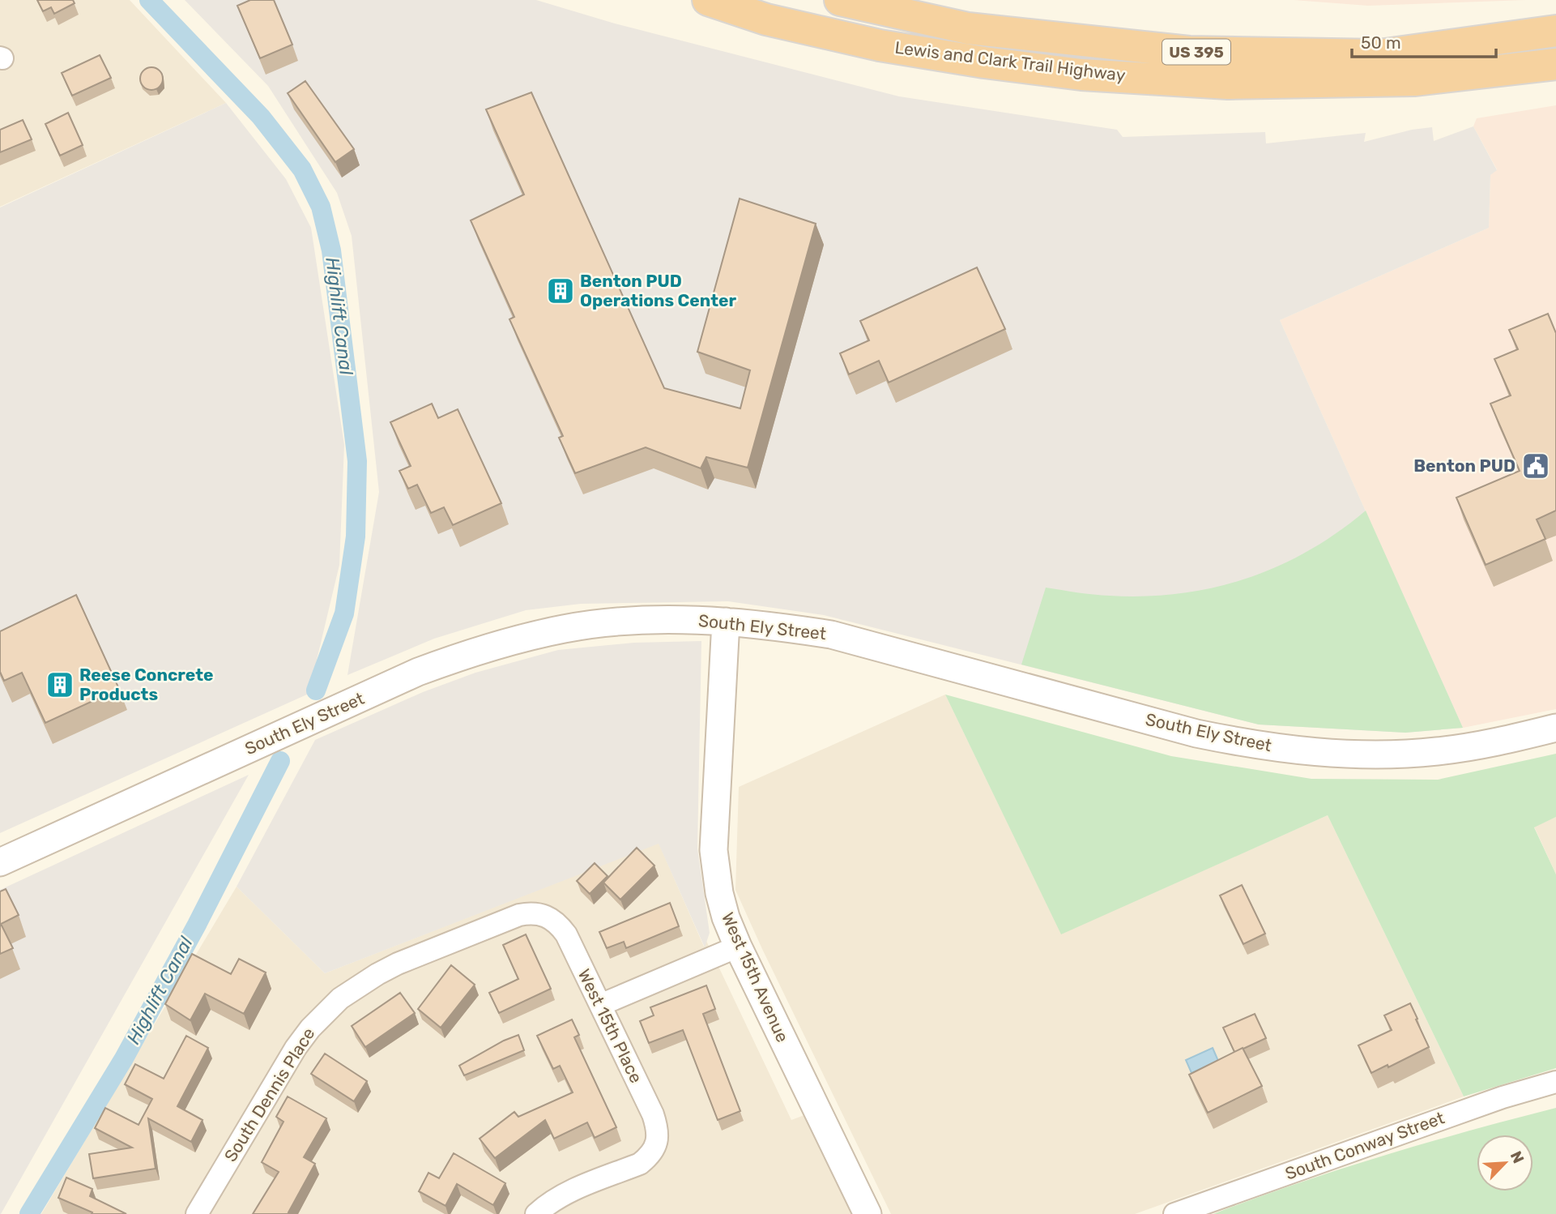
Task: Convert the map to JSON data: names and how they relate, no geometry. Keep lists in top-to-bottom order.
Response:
{
  "streets": {
    "highway": ["US 395", "Lewis and Clark Trail Highway"],
    "street": [
      "South Ely Street",
      "West 15th Avenue",
      "West 15th Place",
      "South Dennis Place",
      "South Conway Street"
    ]
  },
  "crossings": [
    ["South Ely Street", "West 15th Avenue"],
    ["West 15th Place", "South Dennis Place"]
  ],
  "water": ["Highlift Canal"],
  "places": {
    "building": ["Benton PUD Operations Center", "Reese Concrete Products"],
    "public building": ["Benton PUD"]
  },
  "scale_bar": "50 m",
  "north": "top right"
}
